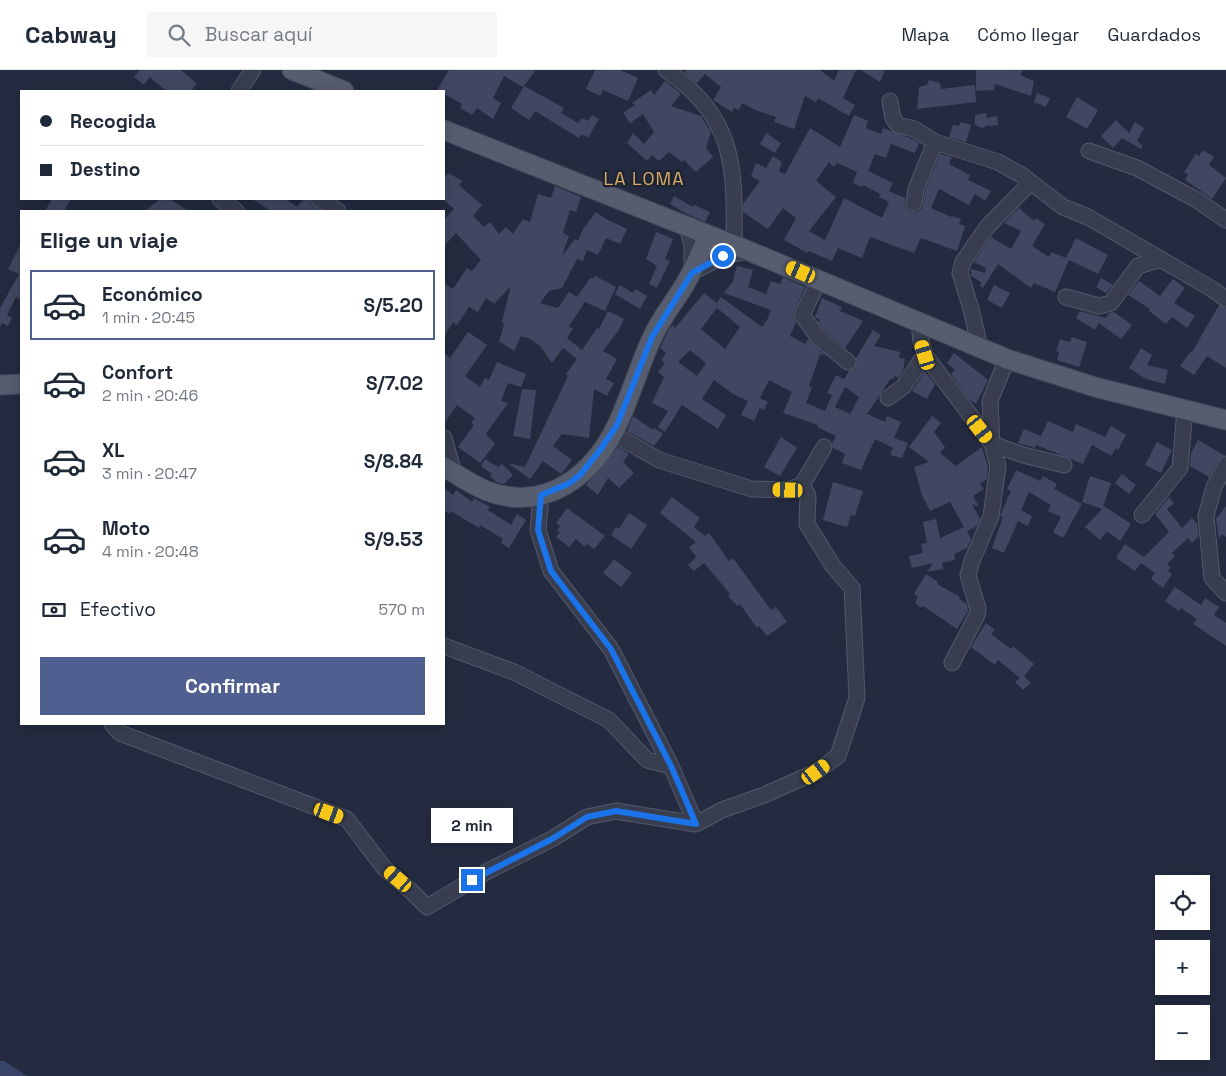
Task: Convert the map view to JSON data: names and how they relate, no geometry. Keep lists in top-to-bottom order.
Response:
{
  "districts": ["LA LOMA"],
  "page": {
    "header": "Cabway",
    "search": "Buscar aquí",
    "nav": ["Mapa", "Cómo llegar", "Guardados"],
    "banner": ["Recogida", "Destino"],
    "heading": "Elige un viaje",
    "list": [
      {
        "name": "Económico",
        "note": "1 min · 20:45",
        "value": "S/5.20"
      },
      {
        "name": "Confort",
        "note": "2 min · 20:46",
        "value": "S/7.02"
      },
      {
        "name": "XL",
        "note": "3 min · 20:47",
        "value": "S/8.84"
      },
      {
        "name": "Moto",
        "note": "4 min · 20:48",
        "value": "S/9.53"
      }
    ],
    "pay": ["Efectivo", "570 m"],
    "buttons": "Confirmar",
    "bubble": "2 min",
    "map_buttons": ["+", "−"]
  }
}
